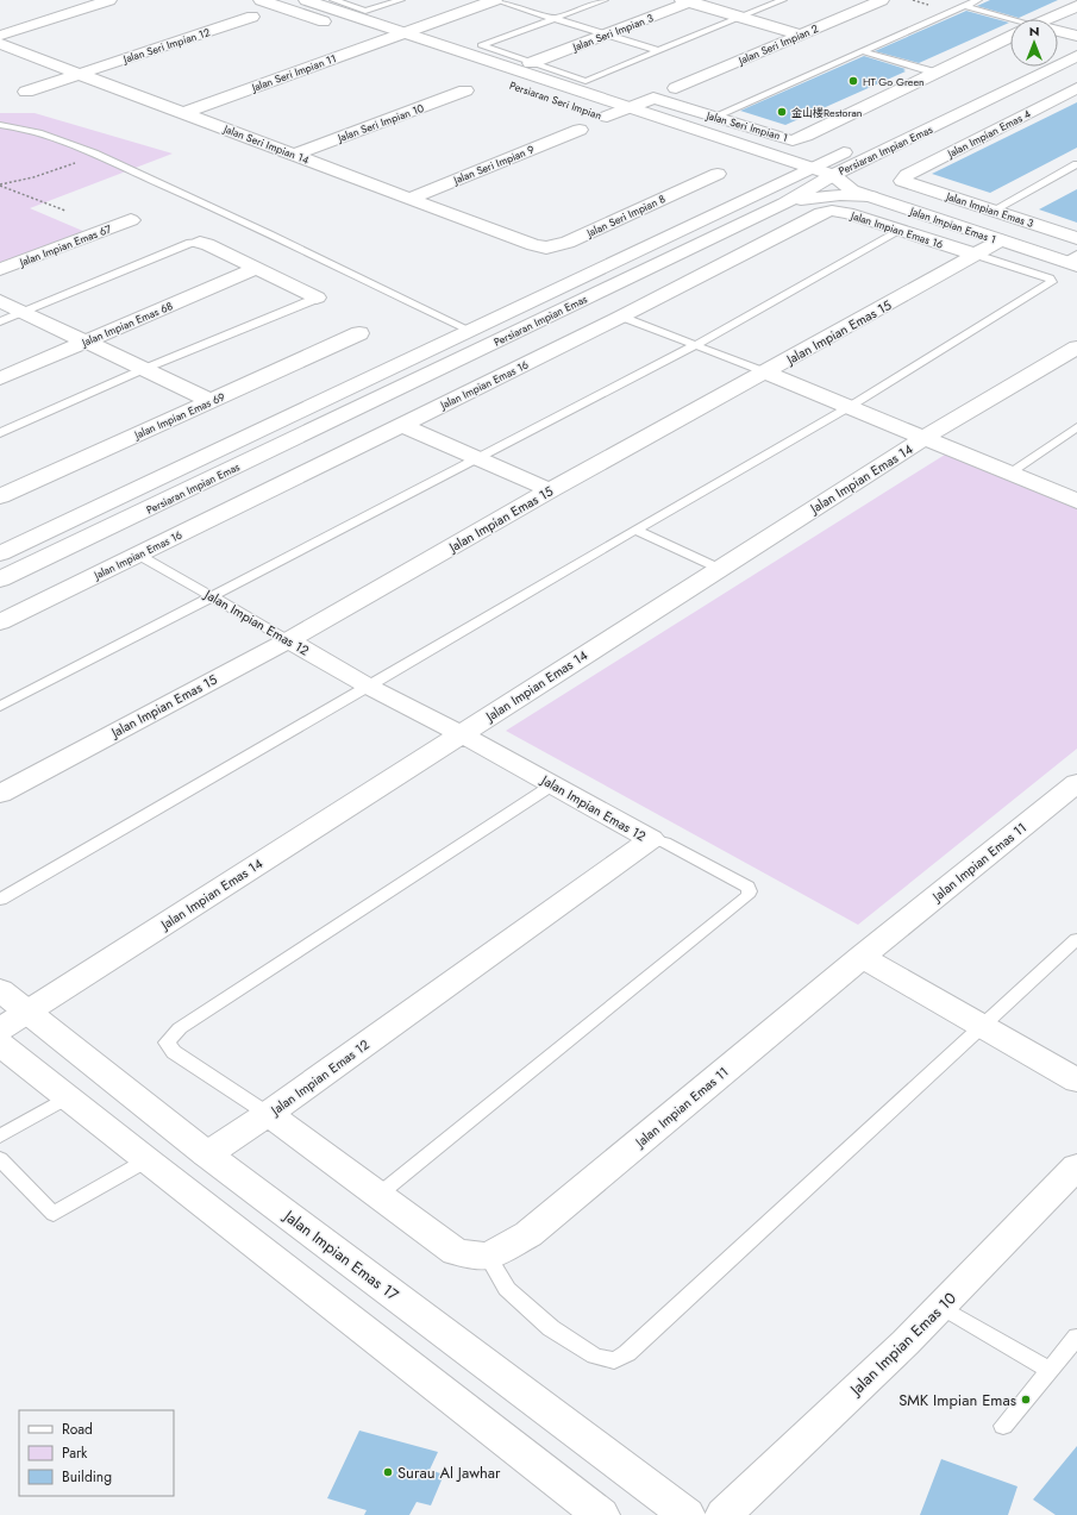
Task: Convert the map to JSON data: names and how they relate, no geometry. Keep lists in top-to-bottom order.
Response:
{
  "streets": {
    "street": [
      "Jalan Seri Impian 3",
      "Jalan Seri Impian 2",
      "Jalan Seri Impian 12",
      "Jalan Seri Impian 11",
      "Persiaran Seri Impian",
      "Jalan Seri Impian 10",
      "Jalan Seri Impian 1",
      "Jalan Impian Emas 4",
      "Jalan Seri Impian 14",
      "Persiaran Impian Emas",
      "Jalan Seri Impian 9",
      "Jalan Impian Emas 3",
      "Jalan Seri Impian 8",
      "Jalan Impian Emas 1",
      "Jalan Impian Emas 16",
      "Jalan Impian Emas 67",
      "Jalan Impian Emas 68",
      "Jalan Impian Emas 15",
      "Jalan Impian Emas 69",
      "Jalan Impian Emas 14",
      "Jalan Impian Emas 12",
      "Jalan Impian Emas 11",
      "Jalan Impian Emas 17",
      "Jalan Impian Emas 10"
    ]
  },
  "crossings": [
    ["Jalan Seri Impian 12", "Jalan Seri Impian 14"],
    ["Jalan Seri Impian 11", "Persiaran Seri Impian"],
    ["Jalan Seri Impian 11", "Jalan Seri Impian 14"],
    ["Persiaran Seri Impian", "Jalan Seri Impian 1"],
    ["Persiaran Seri Impian", "Persiaran Impian Emas"],
    ["Persiaran Seri Impian", "Jalan Impian Emas 1"],
    ["Jalan Seri Impian 10", "Jalan Seri Impian 14"],
    ["Jalan Impian Emas 4", "Jalan Impian Emas 3"],
    ["Jalan Seri Impian 14", "Jalan Seri Impian 9"],
    ["Jalan Seri Impian 14", "Jalan Seri Impian 8"],
    ["Jalan Impian Emas 1", "Jalan Impian Emas 15"],
    ["Jalan Impian Emas 16", "Jalan Impian Emas 15"],
    ["Jalan Impian Emas 16", "Jalan Impian Emas 12"],
    ["Jalan Impian Emas 15", "Jalan Impian Emas 12"],
    ["Jalan Impian Emas 14", "Jalan Impian Emas 12"],
    ["Jalan Impian Emas 14", "Jalan Impian Emas 17"],
    ["Jalan Impian Emas 12", "Jalan Impian Emas 17"]
  ],
  "places": [
    "HT Go Green",
    "金山楼Restoran",
    "SMK Impian Emas",
    "Surau Al Jawhar"
  ],
  "legend": ["Road", "Park", "Building"],
  "north": "top"
}
